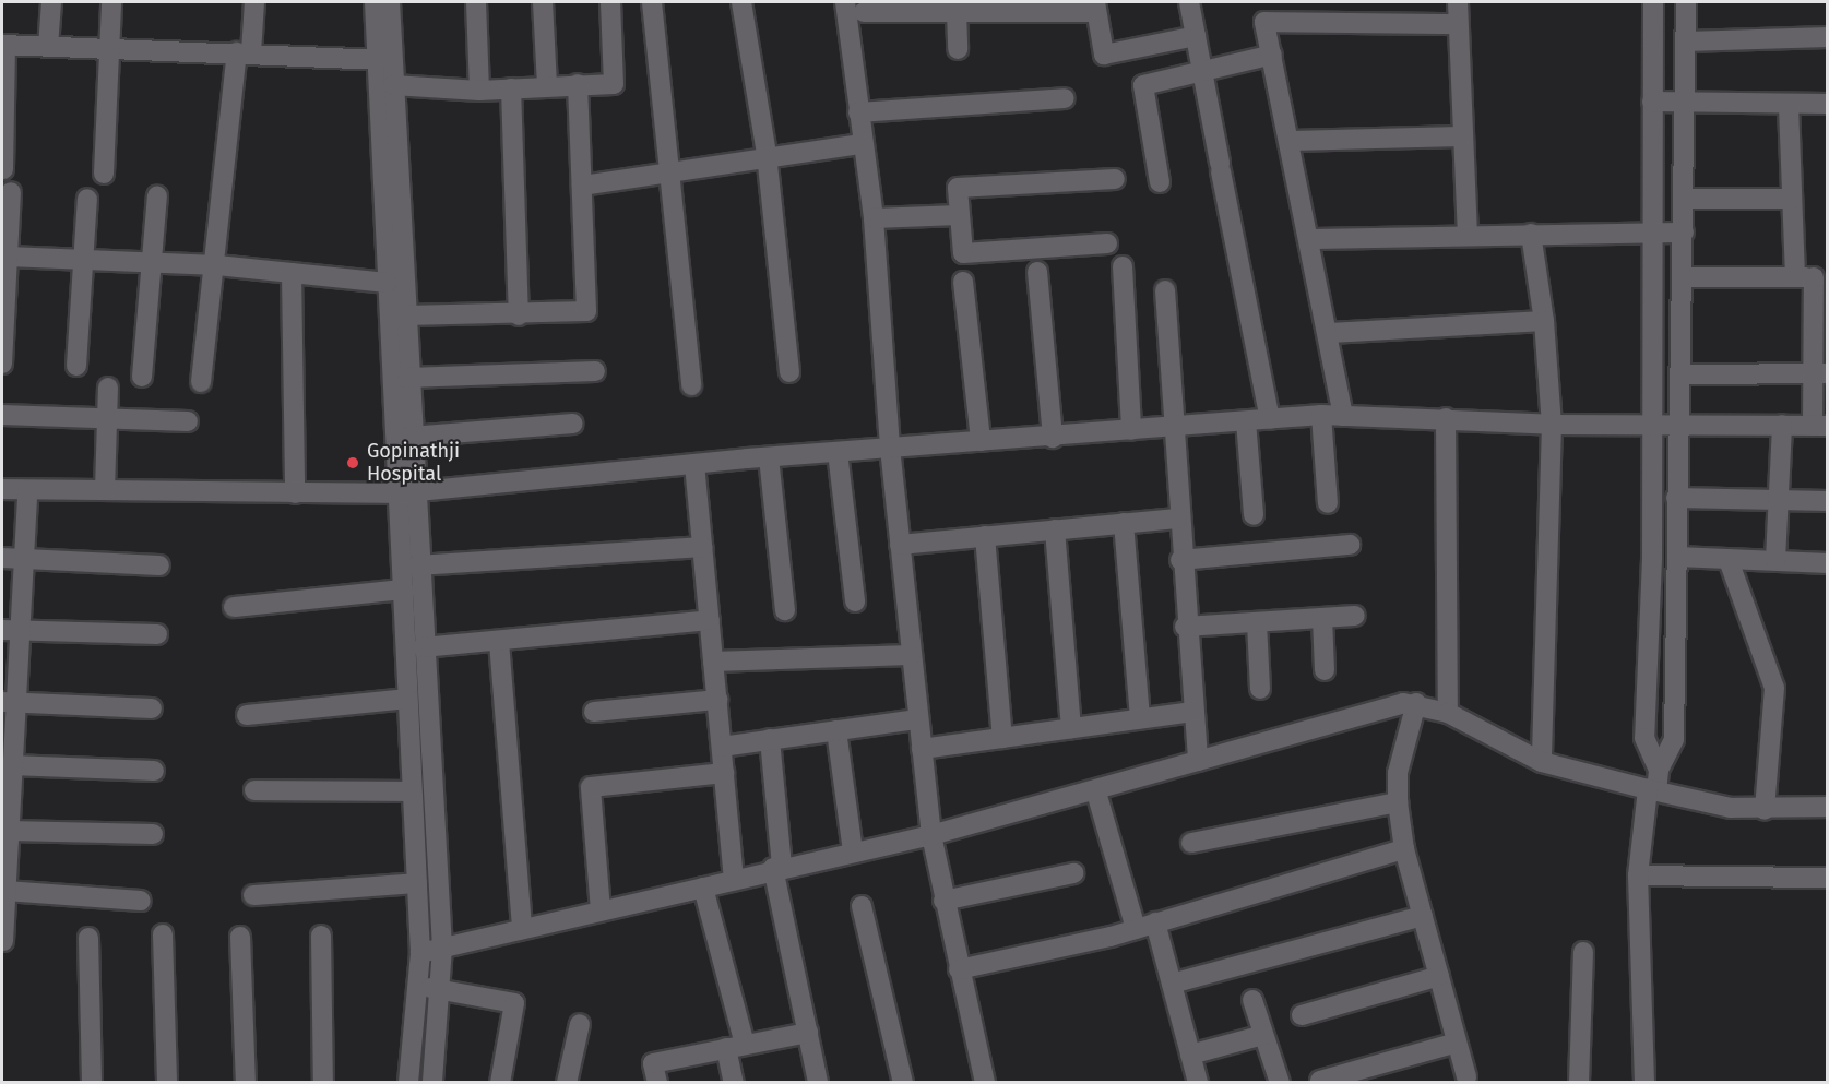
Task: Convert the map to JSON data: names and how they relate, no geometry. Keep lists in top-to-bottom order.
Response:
{
  "places": ["Gopinathji Hospital"]
}
